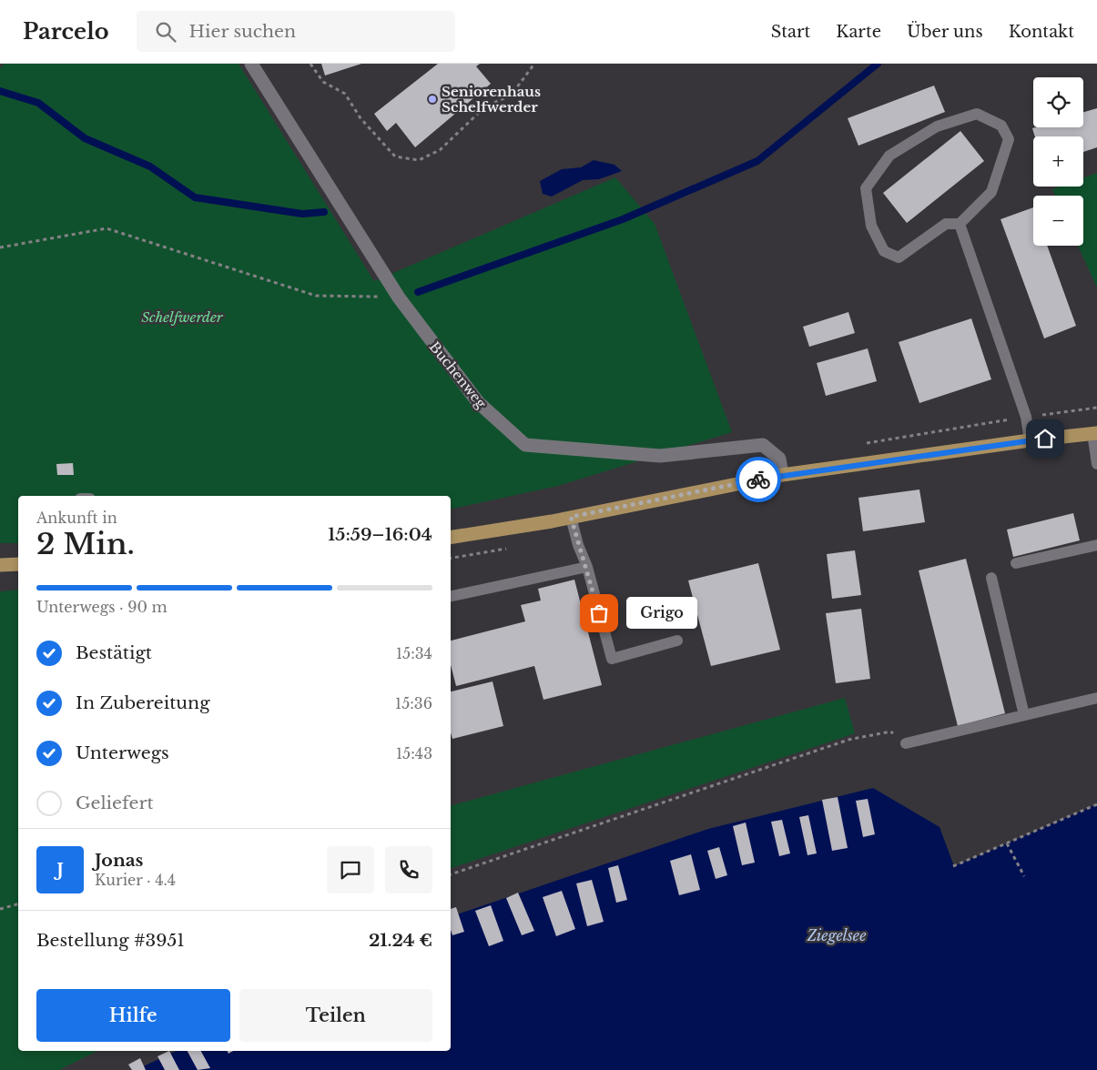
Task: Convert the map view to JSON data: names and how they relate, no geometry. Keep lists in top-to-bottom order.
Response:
{
  "streets": {
    "street": ["Buchenweg"]
  },
  "water": ["Ziegelsee"],
  "parks": ["Schelfwerder"],
  "places": ["Seniorenhaus Schelfwerder", "Grigo"],
  "page": {
    "header": "Parcelo",
    "search": "Hier suchen",
    "nav": [
      "Start",
      "Karte",
      "Über uns",
      "Kontakt"
    ],
    "map_buttons": ["+", "−"],
    "heading": ["2 Min.", "Ankunft in", "15:59–16:04"],
    "panel": [
      "Jonas",
      "Kurier · 4.4",
      "Bestellung #3951",
      "21.24 €"
    ],
    "bar": "Unterwegs · 90 m",
    "bubble": "Grigo",
    "list": [
      ["Bestätigt", "15:34"],
      ["In Zubereitung", "15:36"],
      ["Unterwegs", "15:43"],
      "Geliefert"
    ],
    "round": "J",
    "buttons": ["Hilfe", "Teilen"]
  }
}
